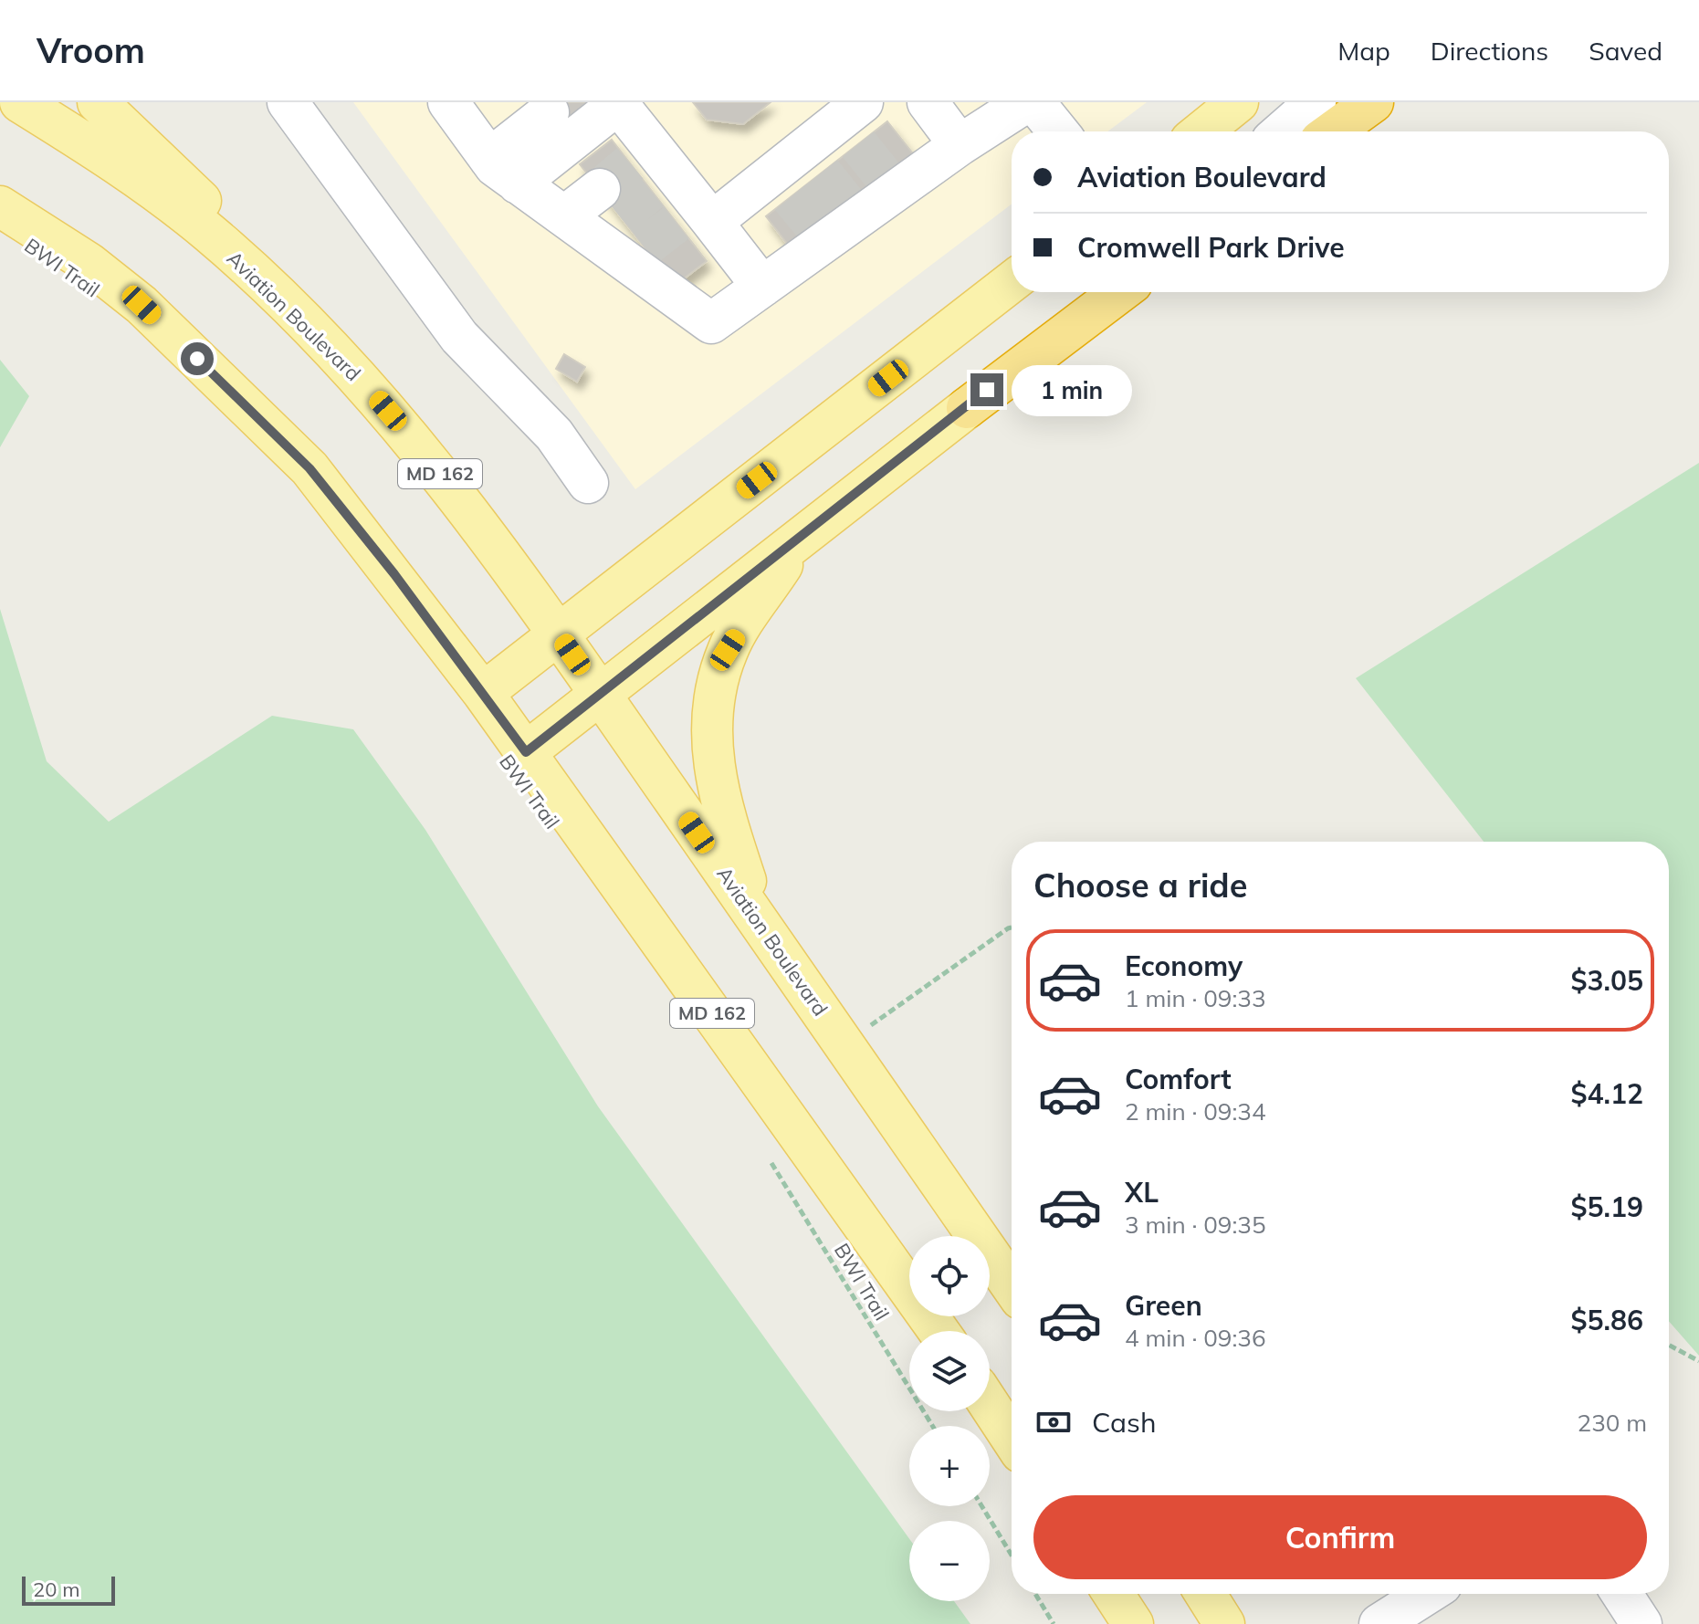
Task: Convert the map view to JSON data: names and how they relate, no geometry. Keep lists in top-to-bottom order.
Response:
{
  "streets": {
    "main road": ["Aviation Boulevard", "MD 162"],
    "path": ["BWI Trail"]
  },
  "scale_bar": "20 m",
  "page": {
    "header": "Vroom",
    "nav": ["Map", "Directions", "Saved"],
    "banner": ["Aviation Boulevard", "Cromwell Park Drive"],
    "bubble": "1 min",
    "heading": "Choose a ride",
    "list": [
      {
        "name": "Economy",
        "note": "1 min · 09:33",
        "value": "$3.05"
      },
      {
        "name": "Comfort",
        "note": "2 min · 09:34",
        "value": "$4.12"
      },
      {
        "name": "XL",
        "note": "3 min · 09:35",
        "value": "$5.19"
      },
      {
        "name": "Green",
        "note": "4 min · 09:36",
        "value": "$5.86"
      }
    ],
    "map_buttons": ["+", "−"],
    "pay": ["Cash", "230 m"],
    "buttons": "Confirm",
    "scale": "20 m"
  }
}
